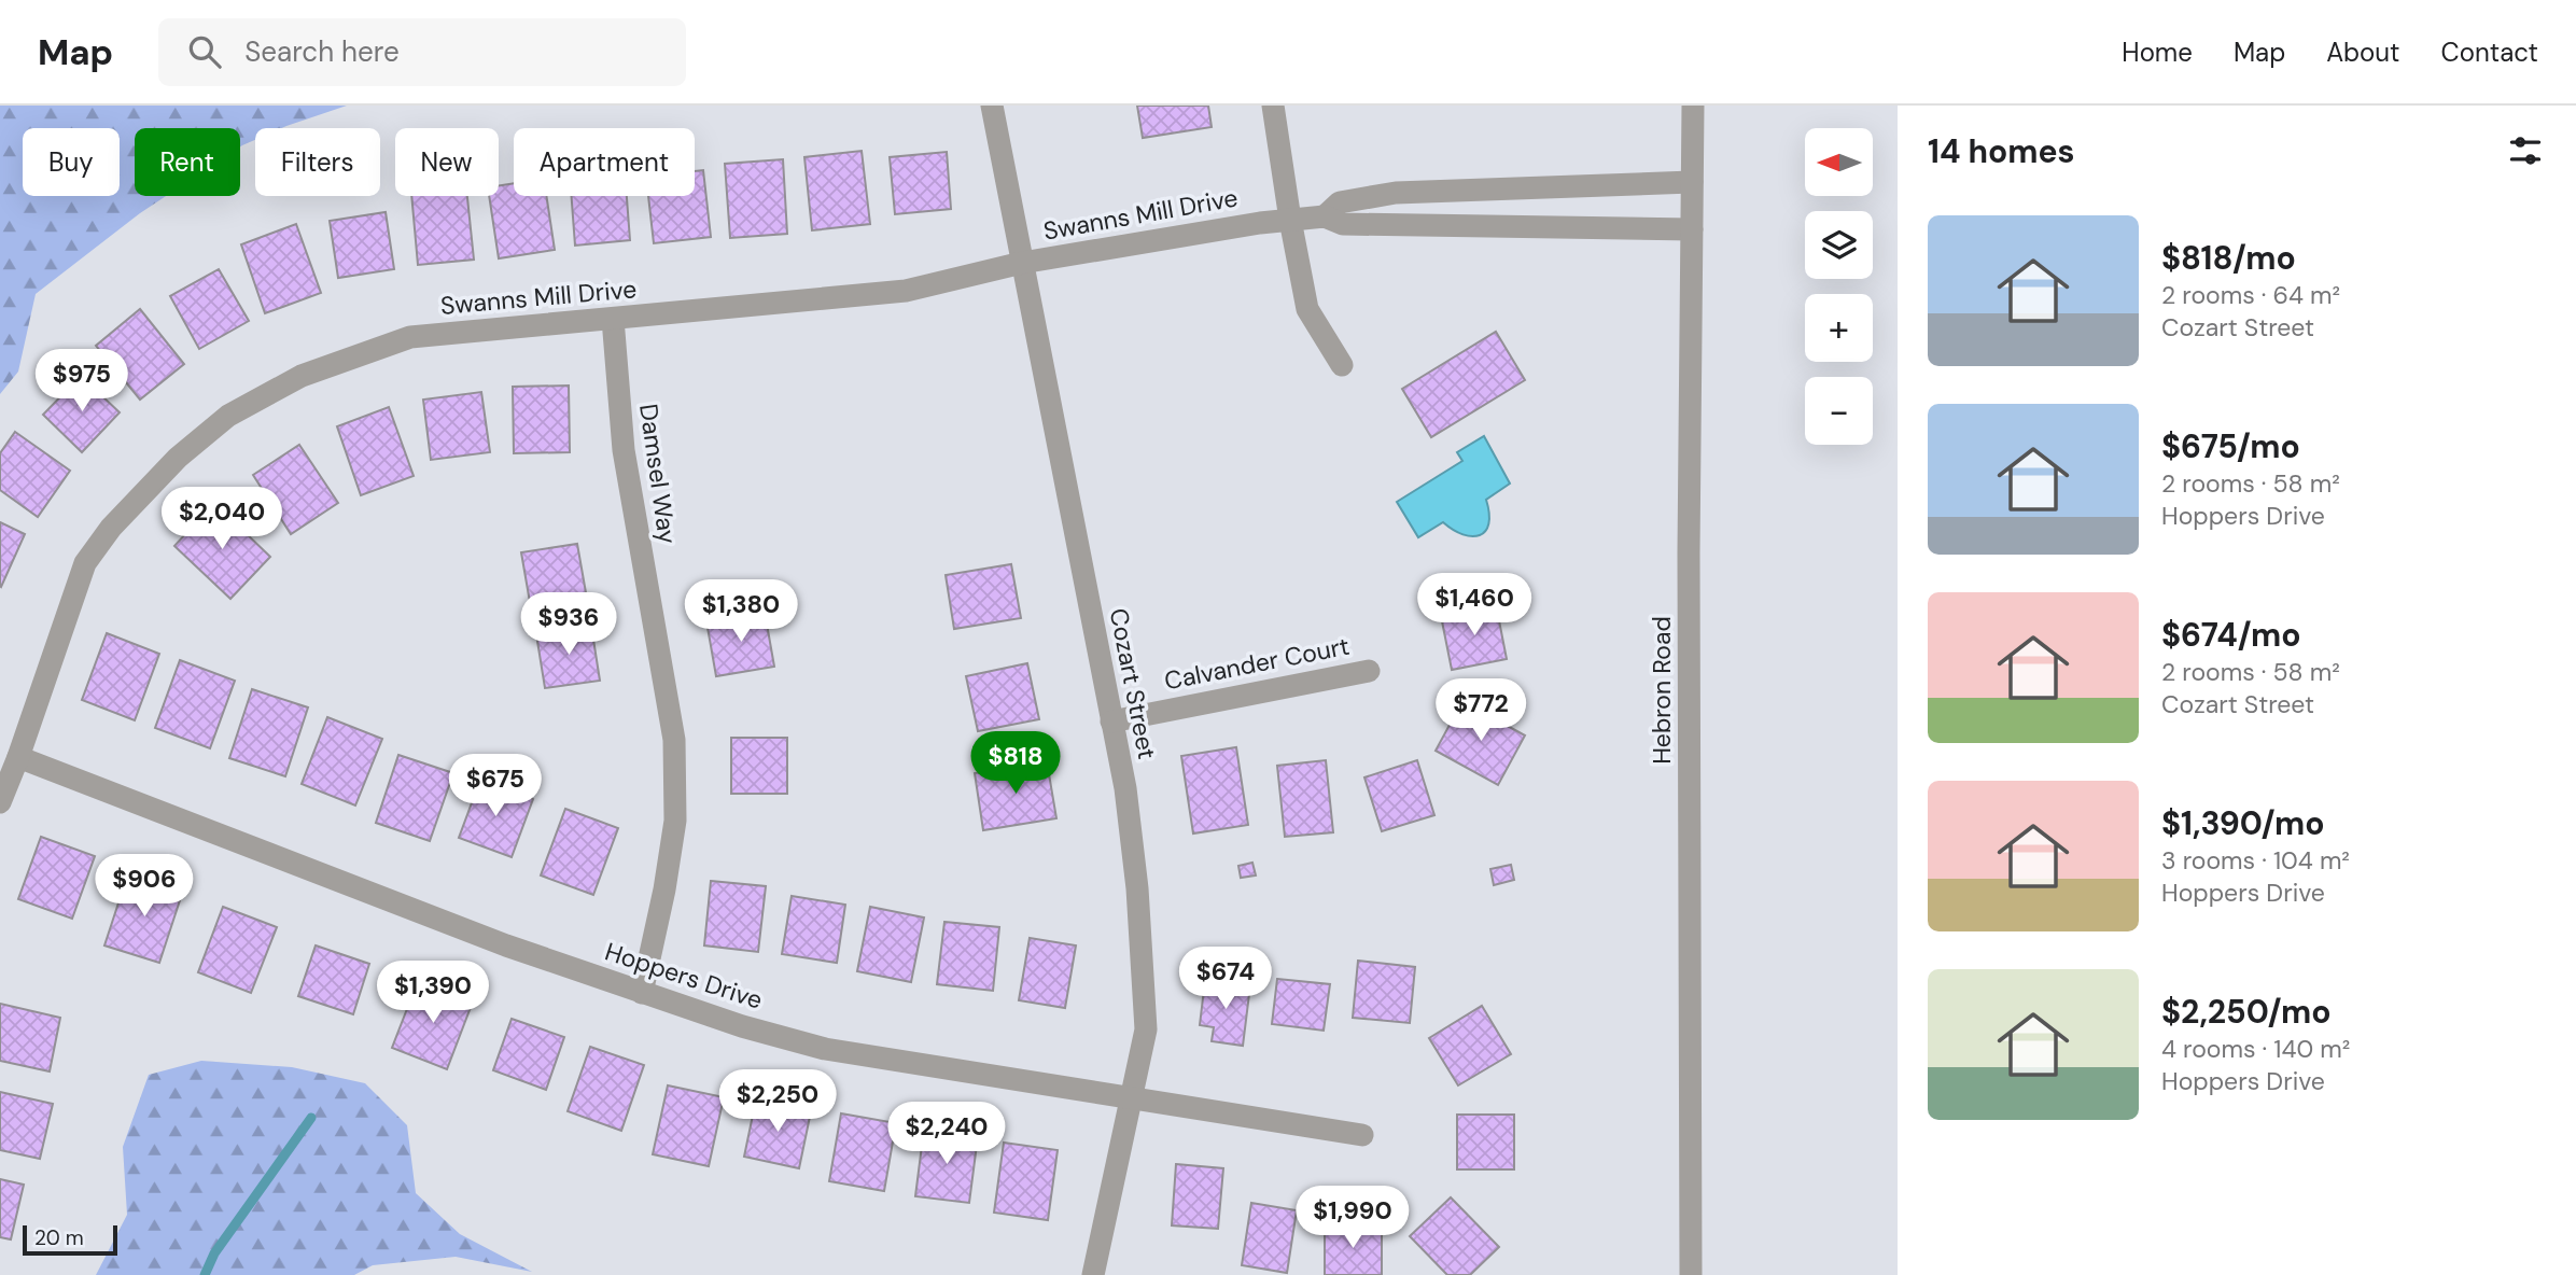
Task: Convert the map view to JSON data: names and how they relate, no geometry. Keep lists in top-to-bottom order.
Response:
{
  "streets": {
    "street": [
      "Swanns Mill Drive",
      "Damsel Way",
      "Calvander Court",
      "Cozart Street",
      "Hebron Road",
      "Hoppers Drive"
    ]
  },
  "crossings": [
    ["Swanns Mill Drive", "Damsel Way"],
    ["Swanns Mill Drive", "Cozart Street"],
    ["Swanns Mill Drive", "Hebron Road"],
    ["Swanns Mill Drive", "Hoppers Drive"],
    ["Damsel Way", "Hoppers Drive"],
    ["Calvander Court", "Cozart Street"],
    ["Cozart Street", "Hoppers Drive"]
  ],
  "scale_bar": "20 m",
  "north": "left",
  "page": {
    "header": "Map",
    "search": "Search here",
    "nav": [
      "Home",
      "Map",
      "About",
      "Contact"
    ],
    "heading": "14 homes",
    "map_buttons": ["+", "−"],
    "chip": [
      "Buy",
      "Rent",
      "Filters",
      "New",
      "Apartment"
    ],
    "list": [
      {
        "name": "$818/mo",
        "note": "2 rooms · 64 m² · Cozart Street"
      },
      {
        "name": "$675/mo",
        "note": "2 rooms · 58 m² · Hoppers Drive"
      },
      {
        "name": "$674/mo",
        "note": "2 rooms · 58 m² · Cozart Street"
      },
      {
        "name": "$1,390/mo",
        "note": "3 rooms · 104 m² · Hoppers Drive"
      },
      {
        "name": "$2,250/mo",
        "note": "4 rooms · 140 m² · Hoppers Drive"
      }
    ],
    "price": [
      "$975",
      "$2,040",
      "$1,460",
      "$1,380",
      "$936",
      "$772",
      "$818",
      "$675",
      "$906",
      "$674",
      "$1,390",
      "$2,250",
      "$2,240",
      "$1,990"
    ],
    "scale": "20 m"
  }
}
